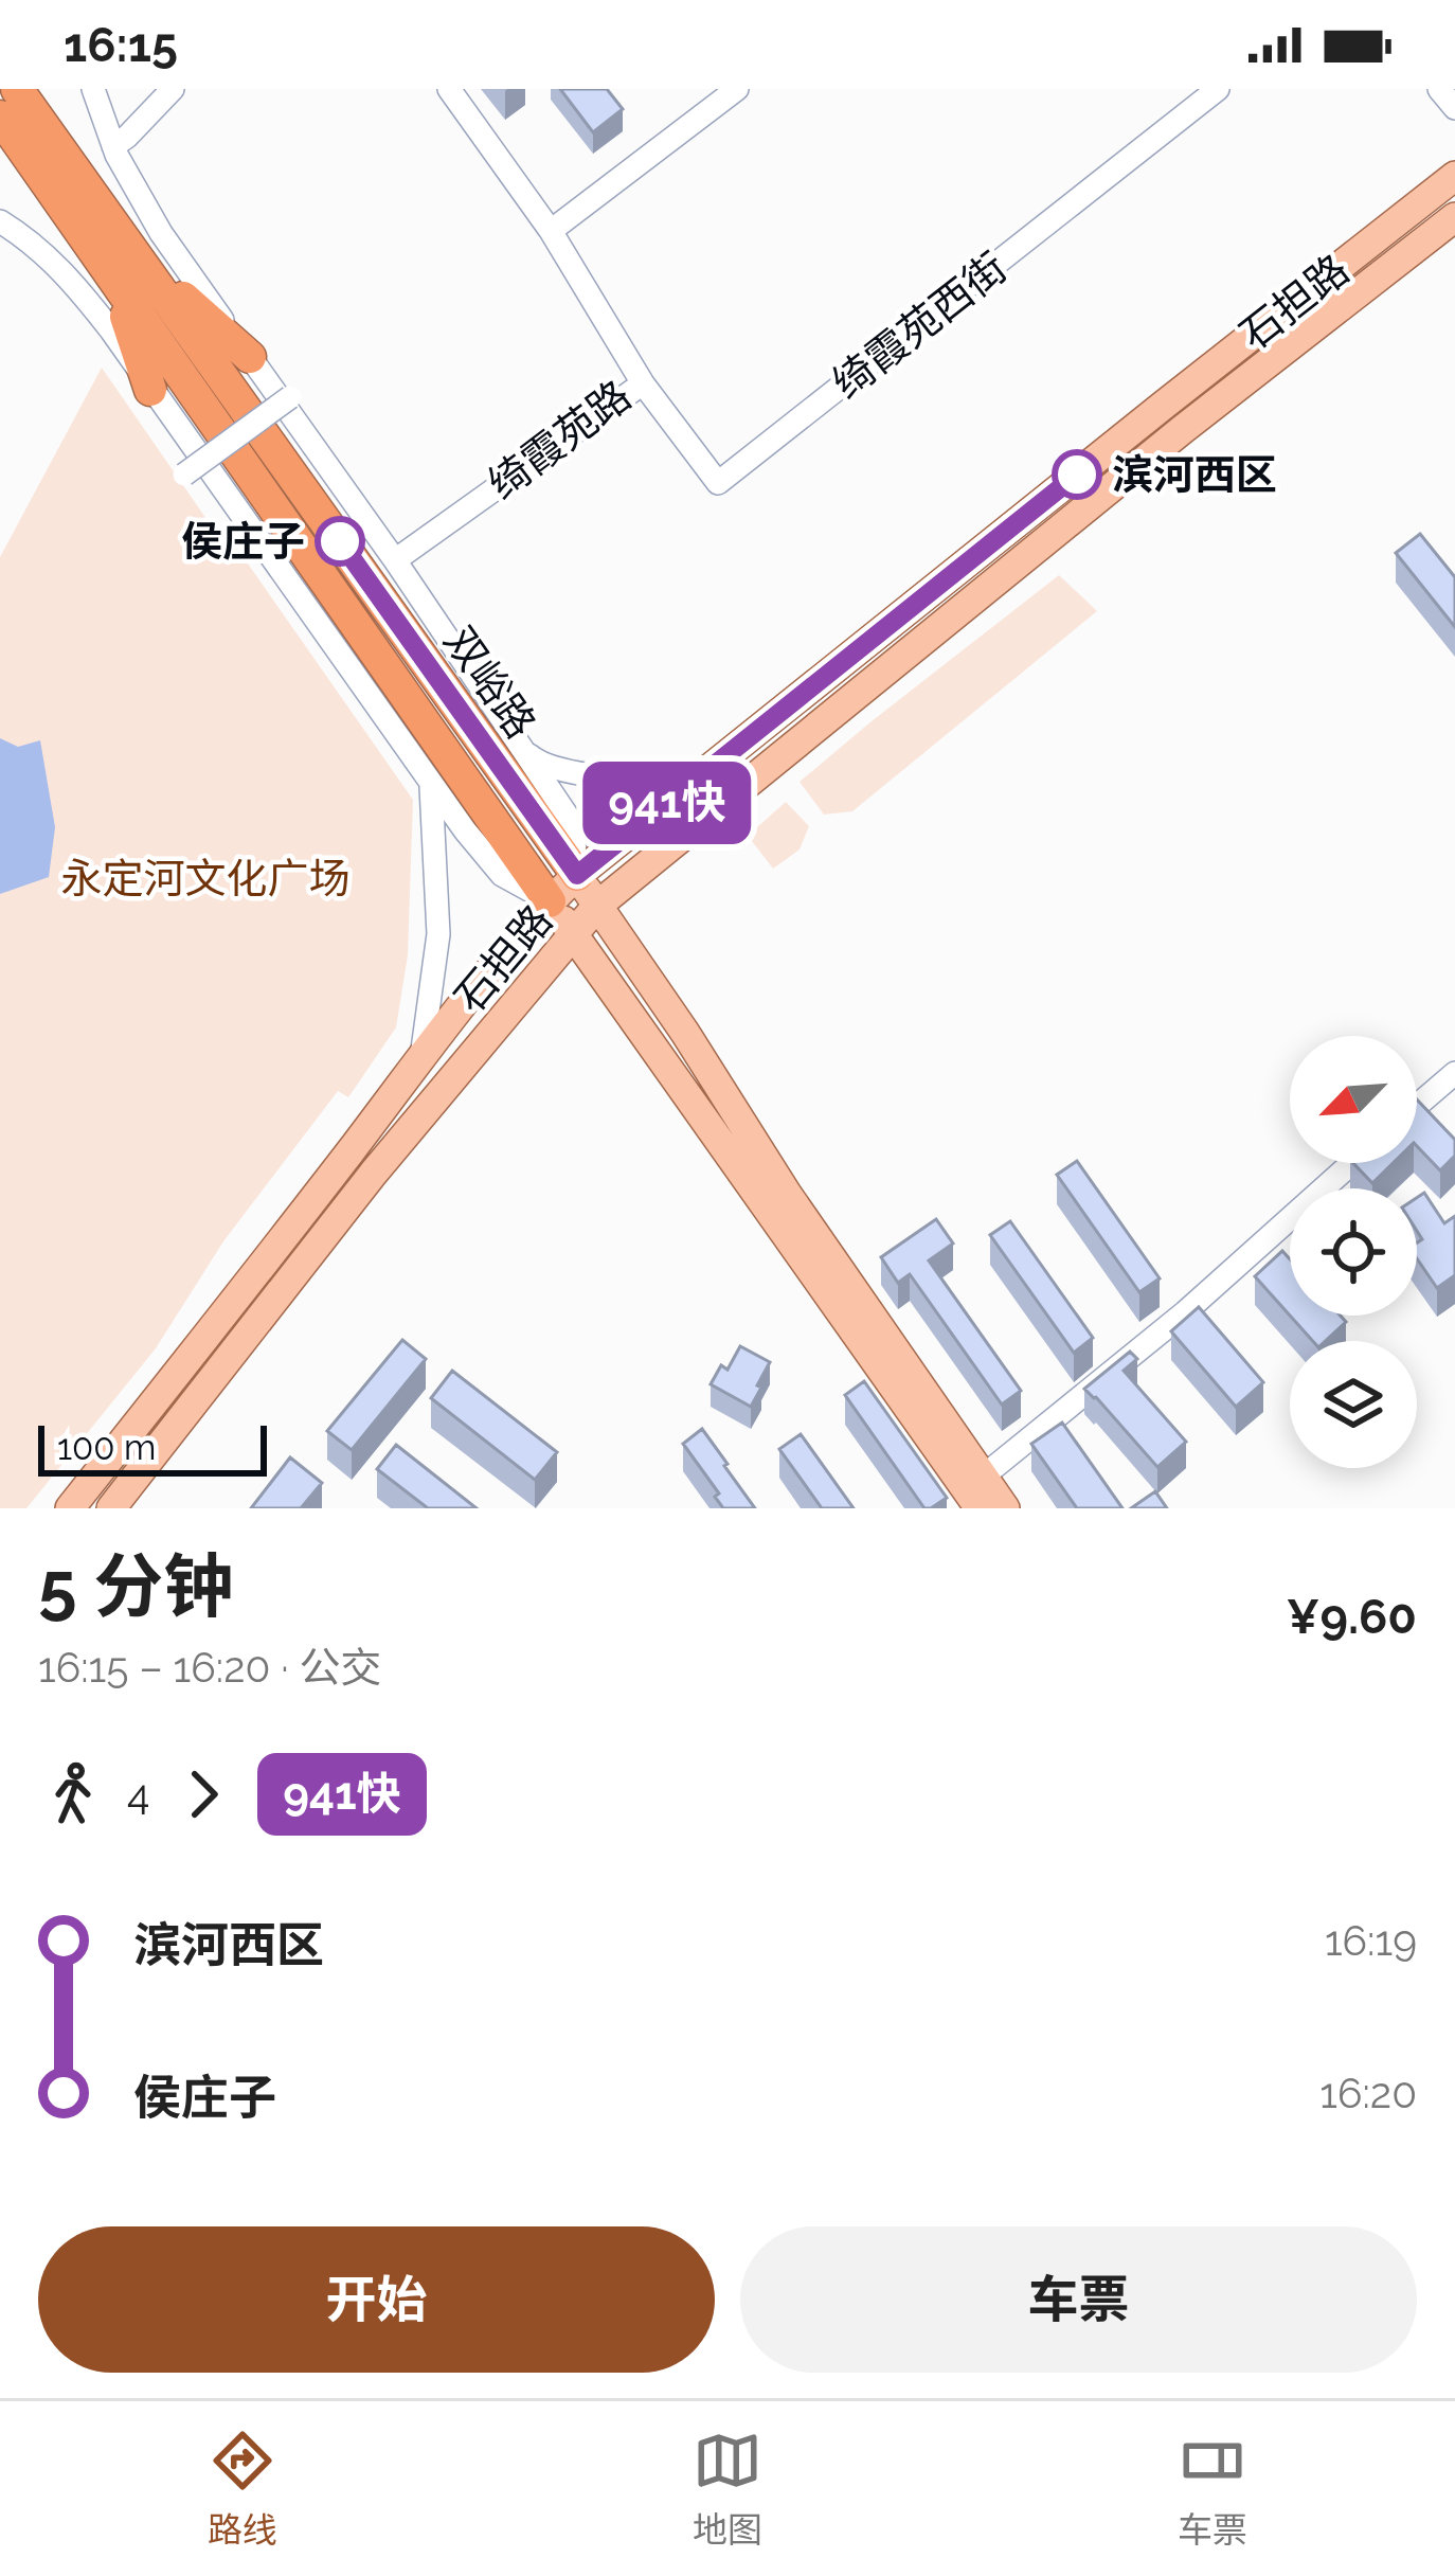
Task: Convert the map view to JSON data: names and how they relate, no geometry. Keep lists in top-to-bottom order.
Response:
{
  "streets": {
    "highway": ["双峪路"],
    "main road": ["石担路"],
    "street": ["绮霞苑西街", "绮霞苑路"]
  },
  "crossings": [
    ["石担路", "双峪路"],
    ["绮霞苑西街", "绮霞苑路"],
    ["绮霞苑路", "双峪路"]
  ],
  "parks": ["永定河文化广场"],
  "places": ["滨河西区", "侯庄子"],
  "lines": ["bus line 941快"],
  "scale_bar": "100 m",
  "north": "bottom left",
  "page": {
    "status": "16:15",
    "on_map": "941快",
    "scale": "100 m",
    "heading": ["5 分钟", "16:15 – 16:20 · 公交", "¥9.60"],
    "legs": ["4", "941快"],
    "list": [
      {
        "name": "滨河西区",
        "value": "16:19"
      },
      {
        "name": "侯庄子",
        "value": "16:20"
      }
    ],
    "buttons": ["开始", "车票"],
    "tabs": ["路线", "地图", "车票"]
  }
}
